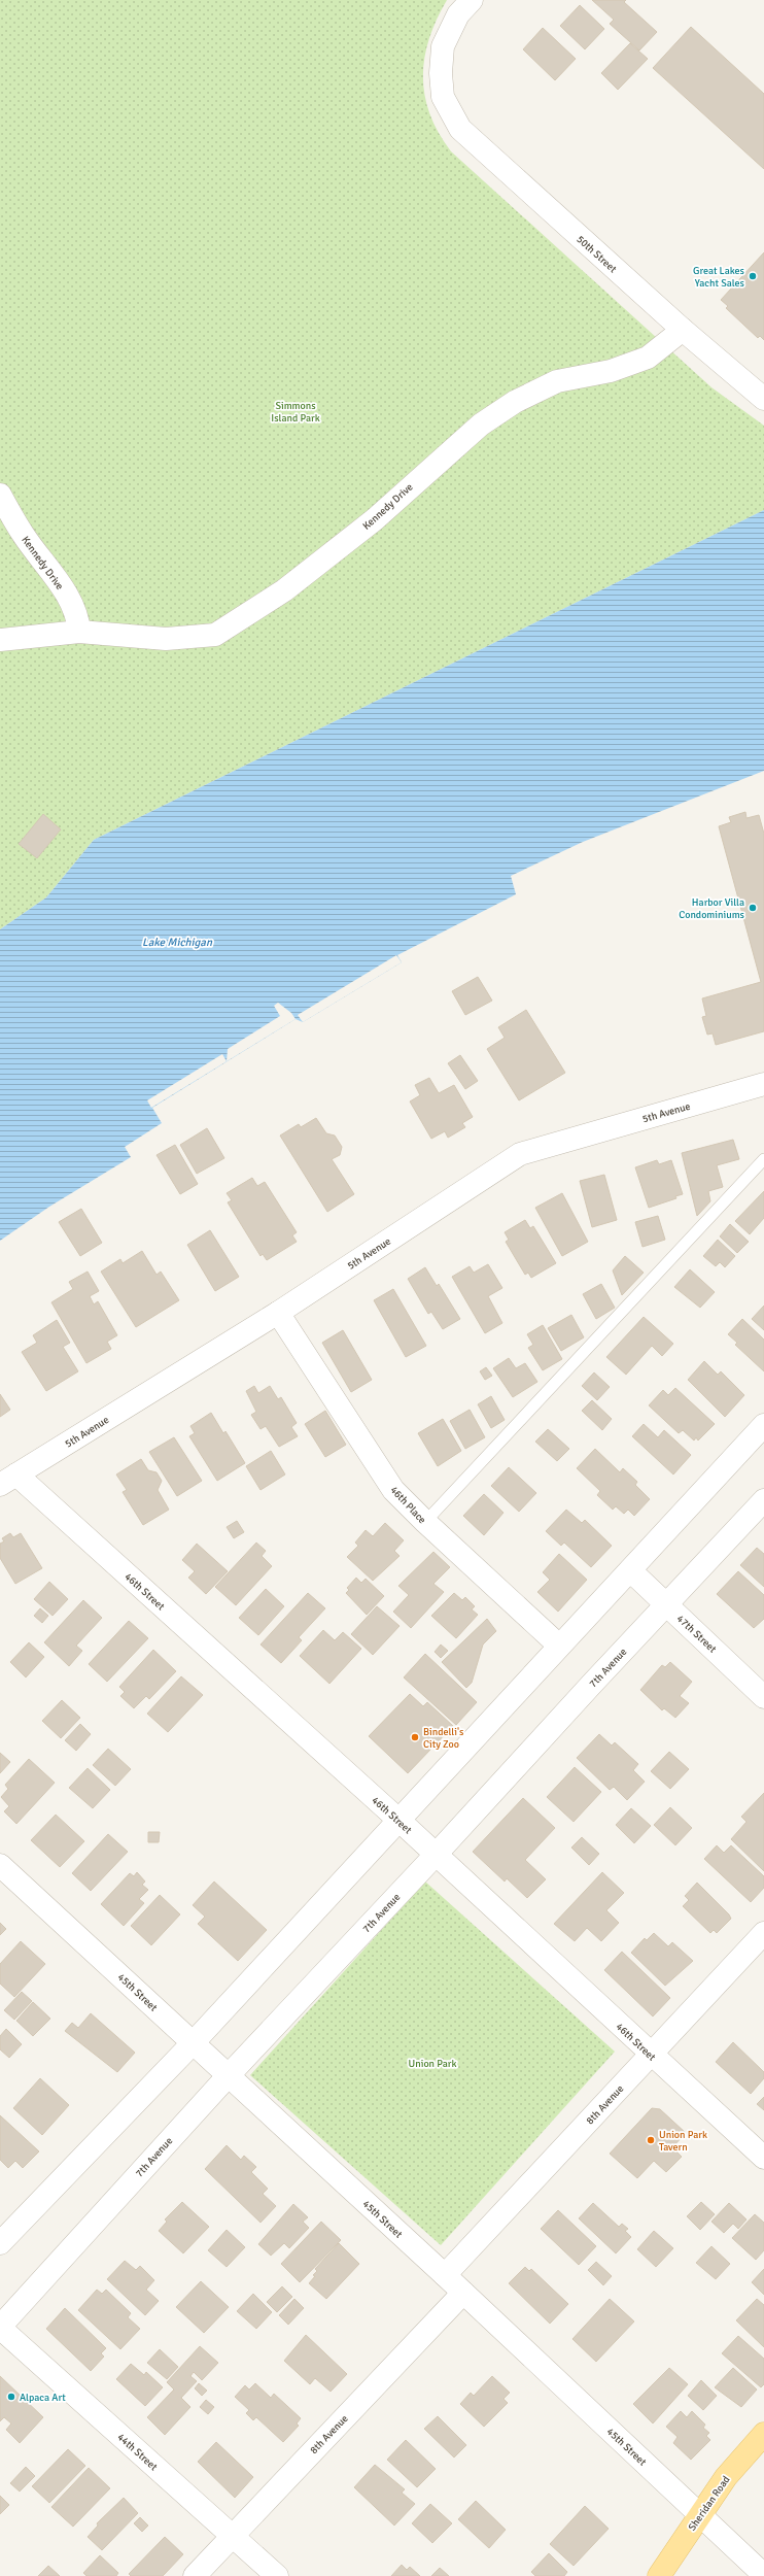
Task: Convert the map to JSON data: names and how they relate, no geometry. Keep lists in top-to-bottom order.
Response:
{
  "streets": {
    "main road": ["Sheridan Road"],
    "street": [
      "50th Street",
      "Kennedy Drive",
      "5th Avenue",
      "46th Place",
      "46th Street",
      "47th Street",
      "7th Avenue",
      "45th Street",
      "8th Avenue",
      "44th Street"
    ]
  },
  "crossings": [
    ["50th Street", "Kennedy Drive"],
    ["5th Avenue", "46th Place"],
    ["5th Avenue", "46th Street"],
    ["46th Street", "7th Avenue"],
    ["46th Street", "8th Avenue"],
    ["47th Street", "7th Avenue"],
    ["7th Avenue", "45th Street"],
    ["7th Avenue", "44th Street"],
    ["45th Street", "8th Avenue"],
    ["45th Street", "Sheridan Road"],
    ["8th Avenue", "44th Street"]
  ],
  "water": ["Lake Michigan"],
  "parks": ["Simmons Island Park", "Union Park"],
  "places": [
    "Great Lakes Yacht Sales",
    "Harbor Villa Condominiums",
    "Bindelli's City Zoo",
    "Union Park Tavern",
    "Alpaca Art"
  ]
}
